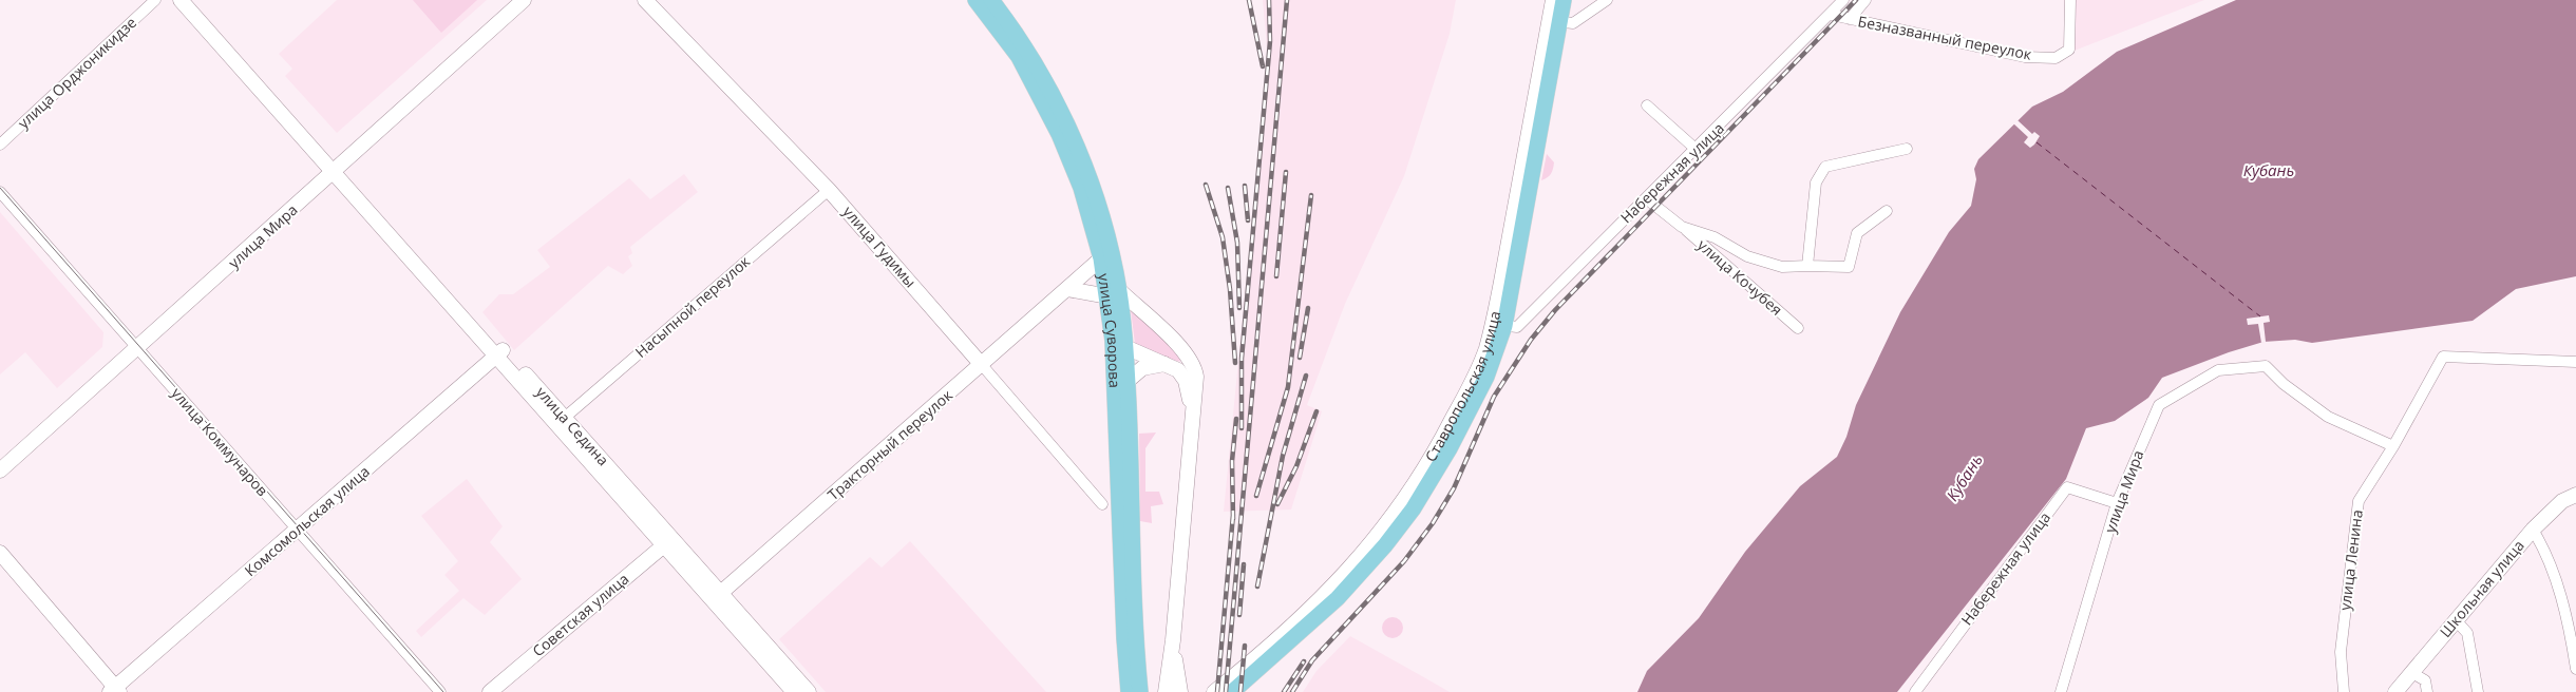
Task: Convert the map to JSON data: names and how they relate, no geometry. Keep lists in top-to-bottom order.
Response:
{
  "streets": {
    "main road": ["улица Суворова", "Ставропольская улица"],
    "street": [
      "Безназванный переулок",
      "улица Орджоникидзе",
      "Набережная улица",
      "улица Мира",
      "улица Гудимы",
      "улица Кочубея",
      "Насыпной переулок",
      "улица Седина",
      "улица Коммунаров",
      "Тракторный переулок",
      "Комсомольская улица",
      "улица Ленина",
      "Школьная улица",
      "Советская улица"
    ]
  },
  "crossings": [
    ["Безназванный переулок", "Набережная улица"],
    ["Набережная улица", "улица Мира"],
    ["Набережная улица", "улица Кочубея"],
    ["Набережная улица", "Ставропольская улица"],
    ["улица Мира", "улица Седина"],
    ["улица Мира", "улица Коммунаров"],
    ["улица Мира", "улица Ленина"],
    ["улица Гудимы", "Насыпной переулок"],
    ["улица Гудимы", "Тракторный переулок"],
    ["Насыпной переулок", "улица Седина"],
    ["улица Суворова", "Тракторный переулок"],
    ["улица Седина", "Тракторный переулок"],
    ["улица Седина", "Комсомольская улица"],
    ["улица Седина", "Советская улица"],
    ["улица Коммунаров", "Комсомольская улица"]
  ],
  "water": ["Кубань"]
}
